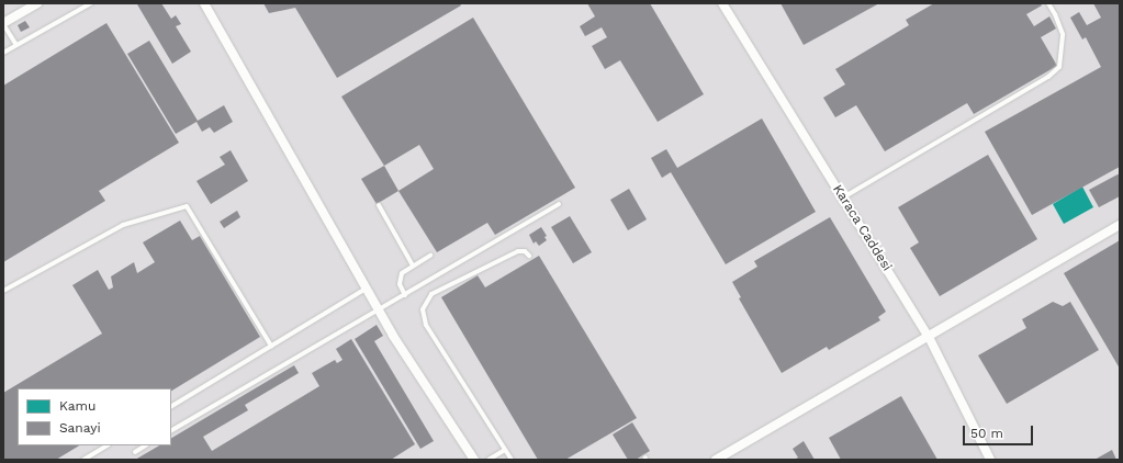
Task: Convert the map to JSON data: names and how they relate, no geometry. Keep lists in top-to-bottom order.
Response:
{
  "streets": {
    "street": ["Karaca Caddesi"]
  },
  "legend": ["Kamu", "Sanayi"],
  "scale_bar": "50 m"
}
